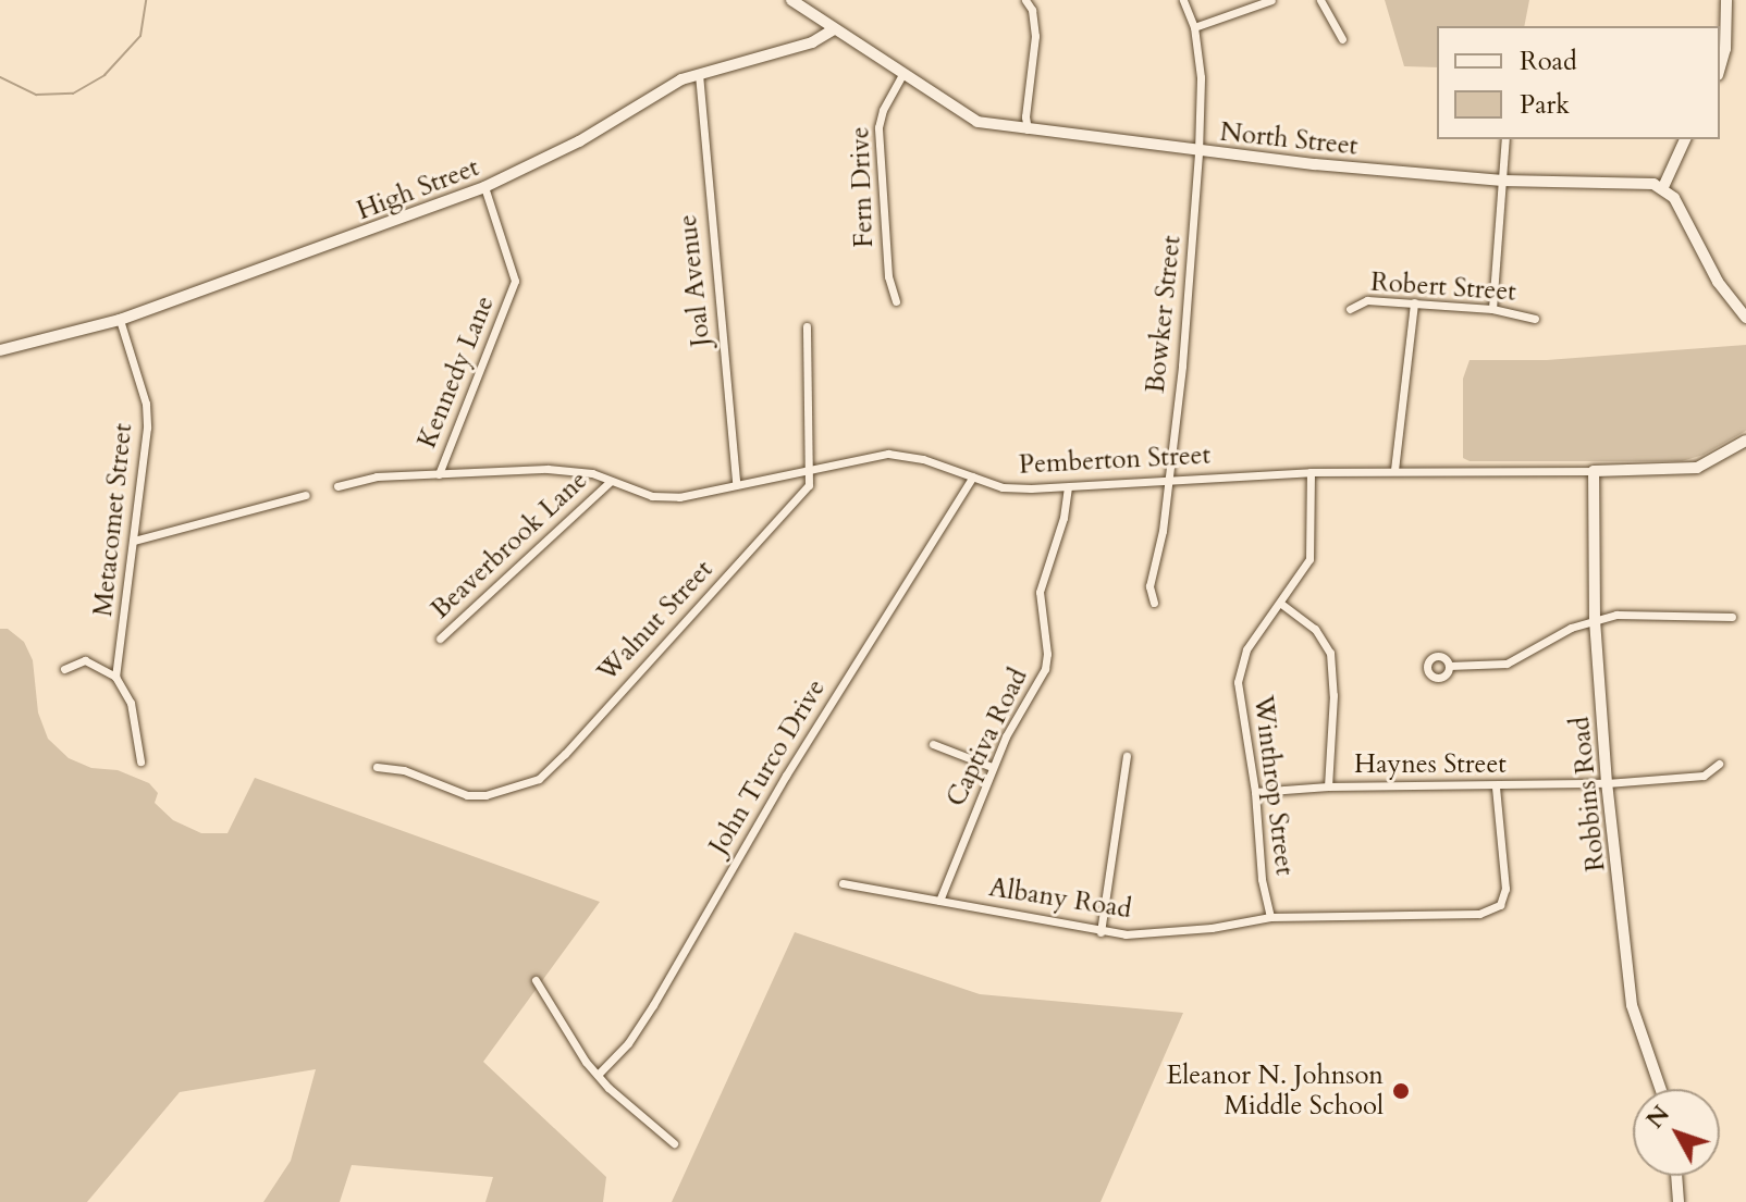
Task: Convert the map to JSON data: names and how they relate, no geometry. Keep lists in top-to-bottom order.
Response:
{
  "streets": {
    "street": [
      "North Street",
      "Fern Drive",
      "High Street",
      "Joal Avenue",
      "Robert Street",
      "Bowker Street",
      "Kennedy Lane",
      "Pemberton Street",
      "Metacomet Street",
      "Beaverbrook Lane",
      "Walnut Street",
      "Captiva Road",
      "Haynes Street",
      "John Turco Drive",
      "Winthrop Street",
      "Robbins Road",
      "Albany Road"
    ]
  },
  "crossings": [
    ["North Street", "Fern Drive"],
    ["North Street", "High Street"],
    ["North Street", "Bowker Street"],
    ["High Street", "Joal Avenue"],
    ["High Street", "Kennedy Lane"],
    ["High Street", "Metacomet Street"],
    ["Joal Avenue", "Pemberton Street"],
    ["Bowker Street", "Pemberton Street"],
    ["Kennedy Lane", "Pemberton Street"],
    ["Pemberton Street", "Beaverbrook Lane"],
    ["Pemberton Street", "Walnut Street"],
    ["Pemberton Street", "Captiva Road"],
    ["Pemberton Street", "John Turco Drive"],
    ["Pemberton Street", "Winthrop Street"],
    ["Pemberton Street", "Robbins Road"],
    ["Captiva Road", "Albany Road"],
    ["Haynes Street", "Winthrop Street"],
    ["Haynes Street", "Robbins Road"],
    ["Haynes Street", "Albany Road"],
    ["Winthrop Street", "Albany Road"]
  ],
  "places": ["Eleanor N. Johnson Middle School"],
  "legend": ["Road", "Park"],
  "north": "top left"
}
